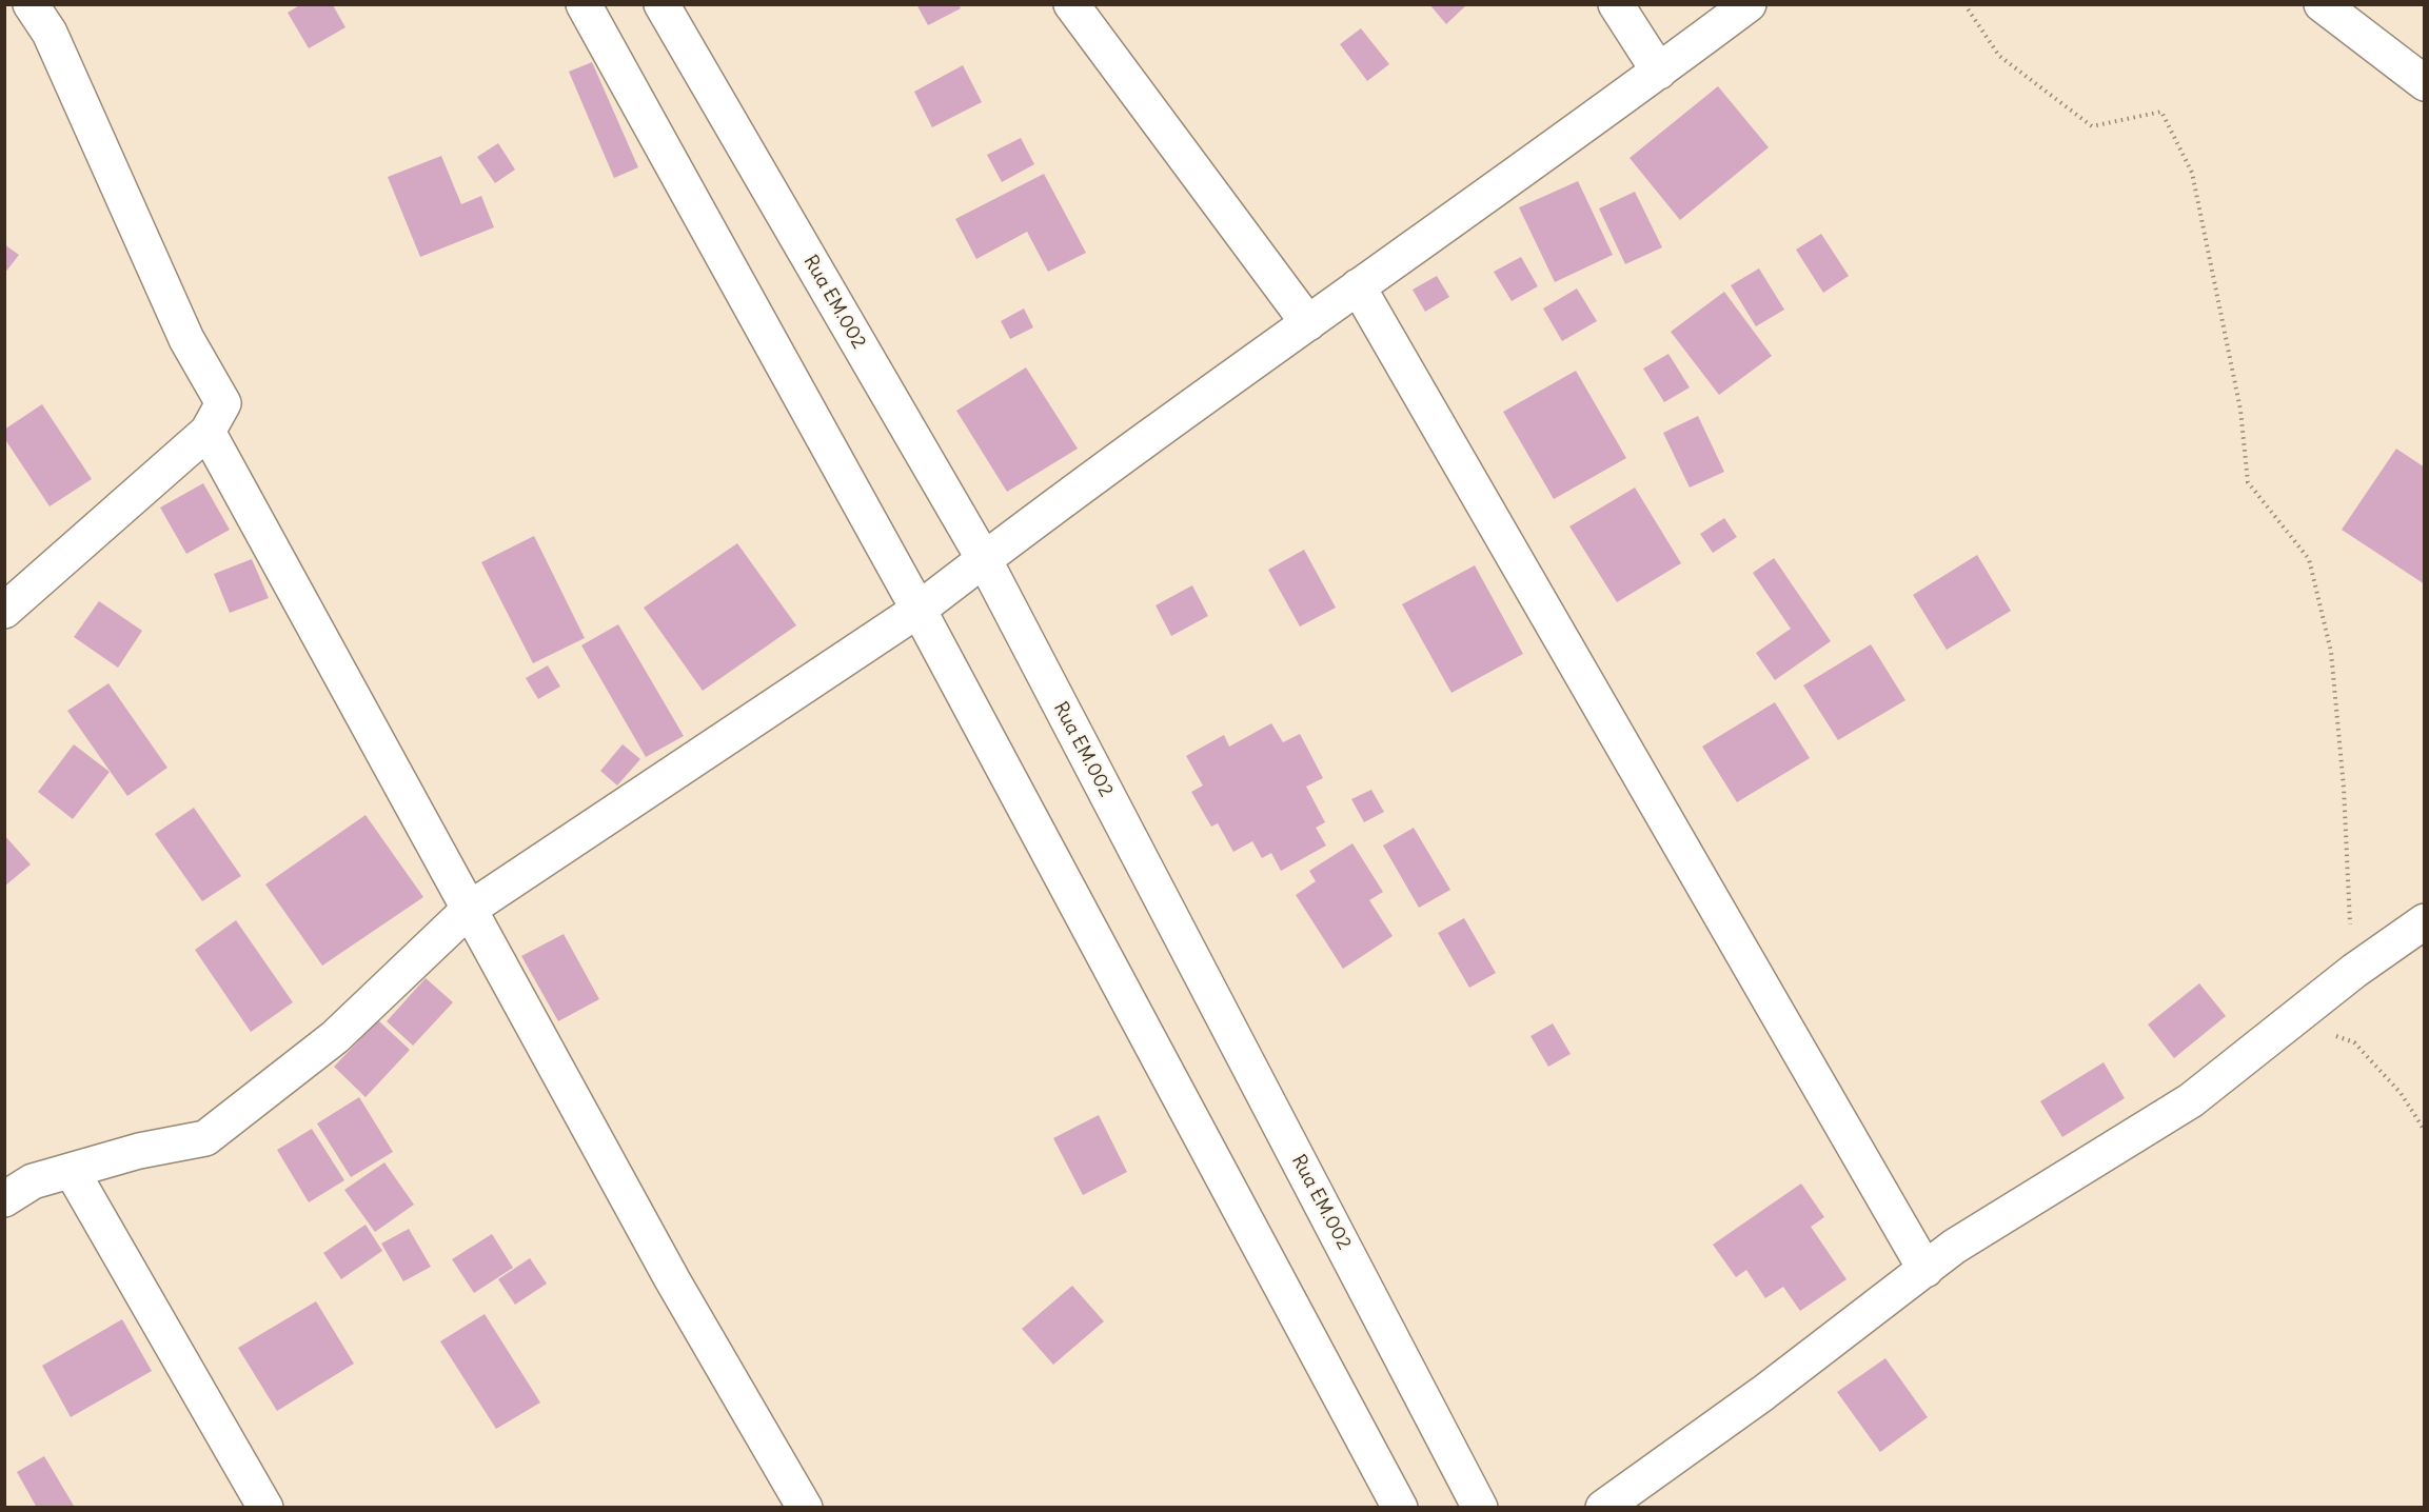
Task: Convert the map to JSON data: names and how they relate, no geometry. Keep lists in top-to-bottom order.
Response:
{
  "streets": {
    "street": ["Rua EM.002"]
  }
}
